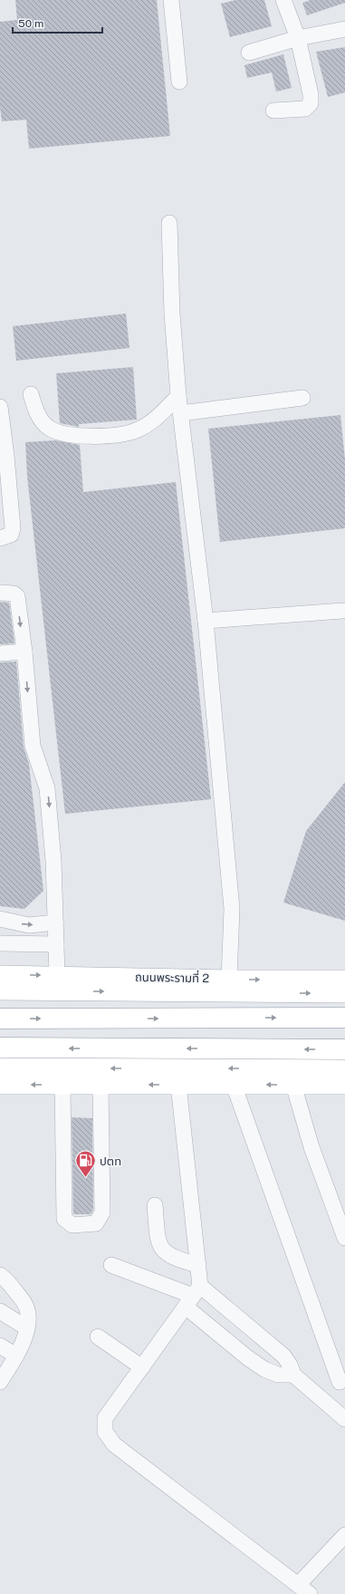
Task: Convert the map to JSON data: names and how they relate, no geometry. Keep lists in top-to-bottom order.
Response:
{
  "streets": {
    "main road": ["ถนนพระรามที่ 2"]
  },
  "places": {
    "fuel station": ["ปตท"]
  },
  "scale_bar": "50 m"
}
